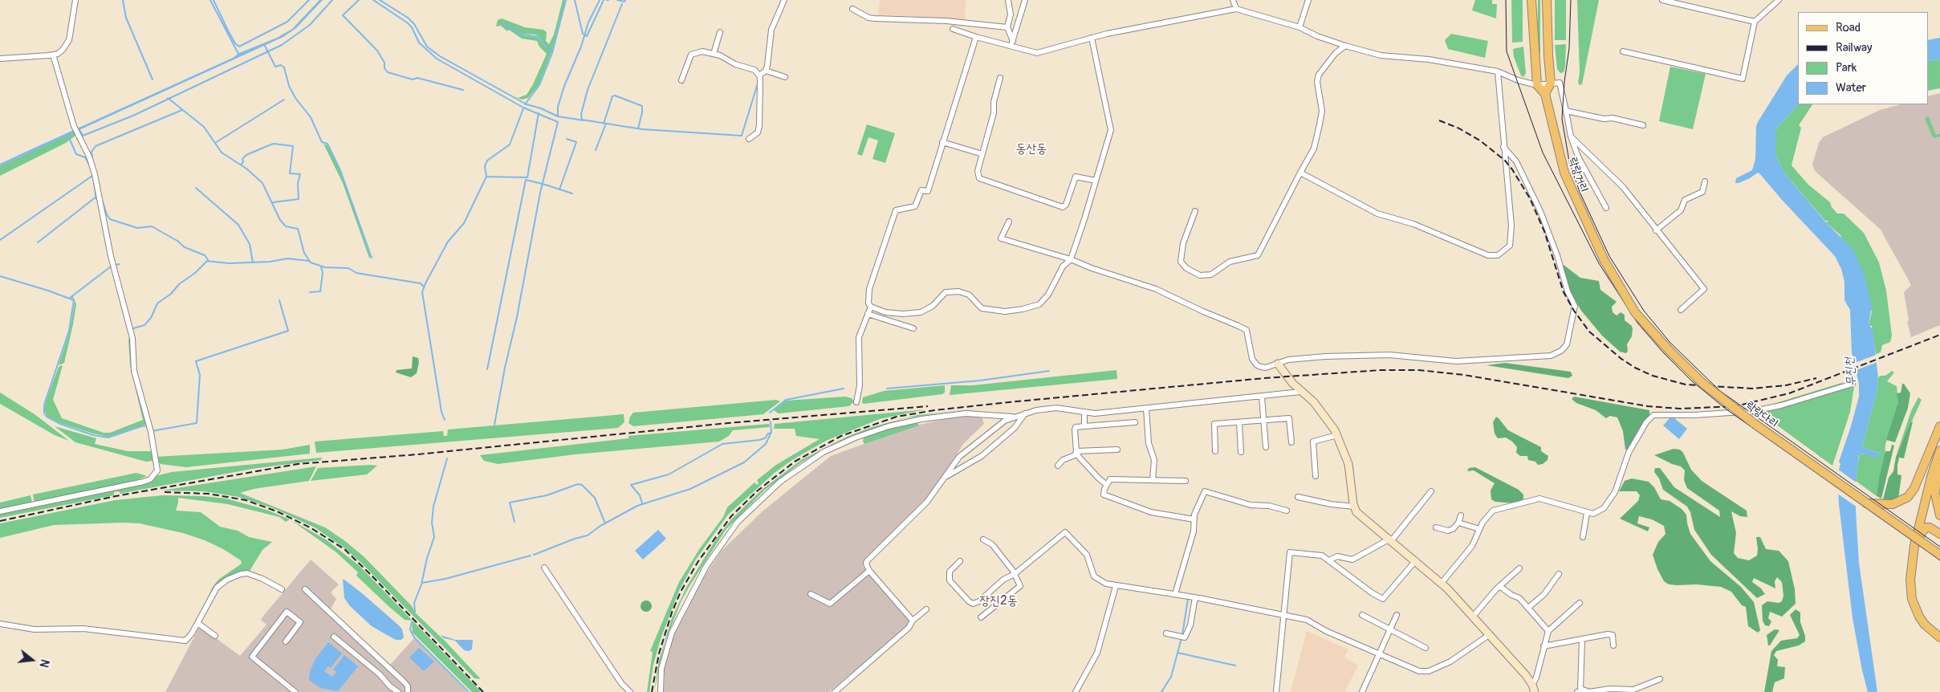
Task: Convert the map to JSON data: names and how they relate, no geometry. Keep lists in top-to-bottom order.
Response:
{
  "streets": {
    "main road": ["락랑거리", "락랑다리"]
  },
  "crossings": [
    ["락랑거리", "락랑다리"]
  ],
  "districts": ["동산동", "장진2동"],
  "water": ["무진천"],
  "legend": [
    "Road",
    "Railway",
    "Park",
    "Water"
  ],
  "north": "right"
}
